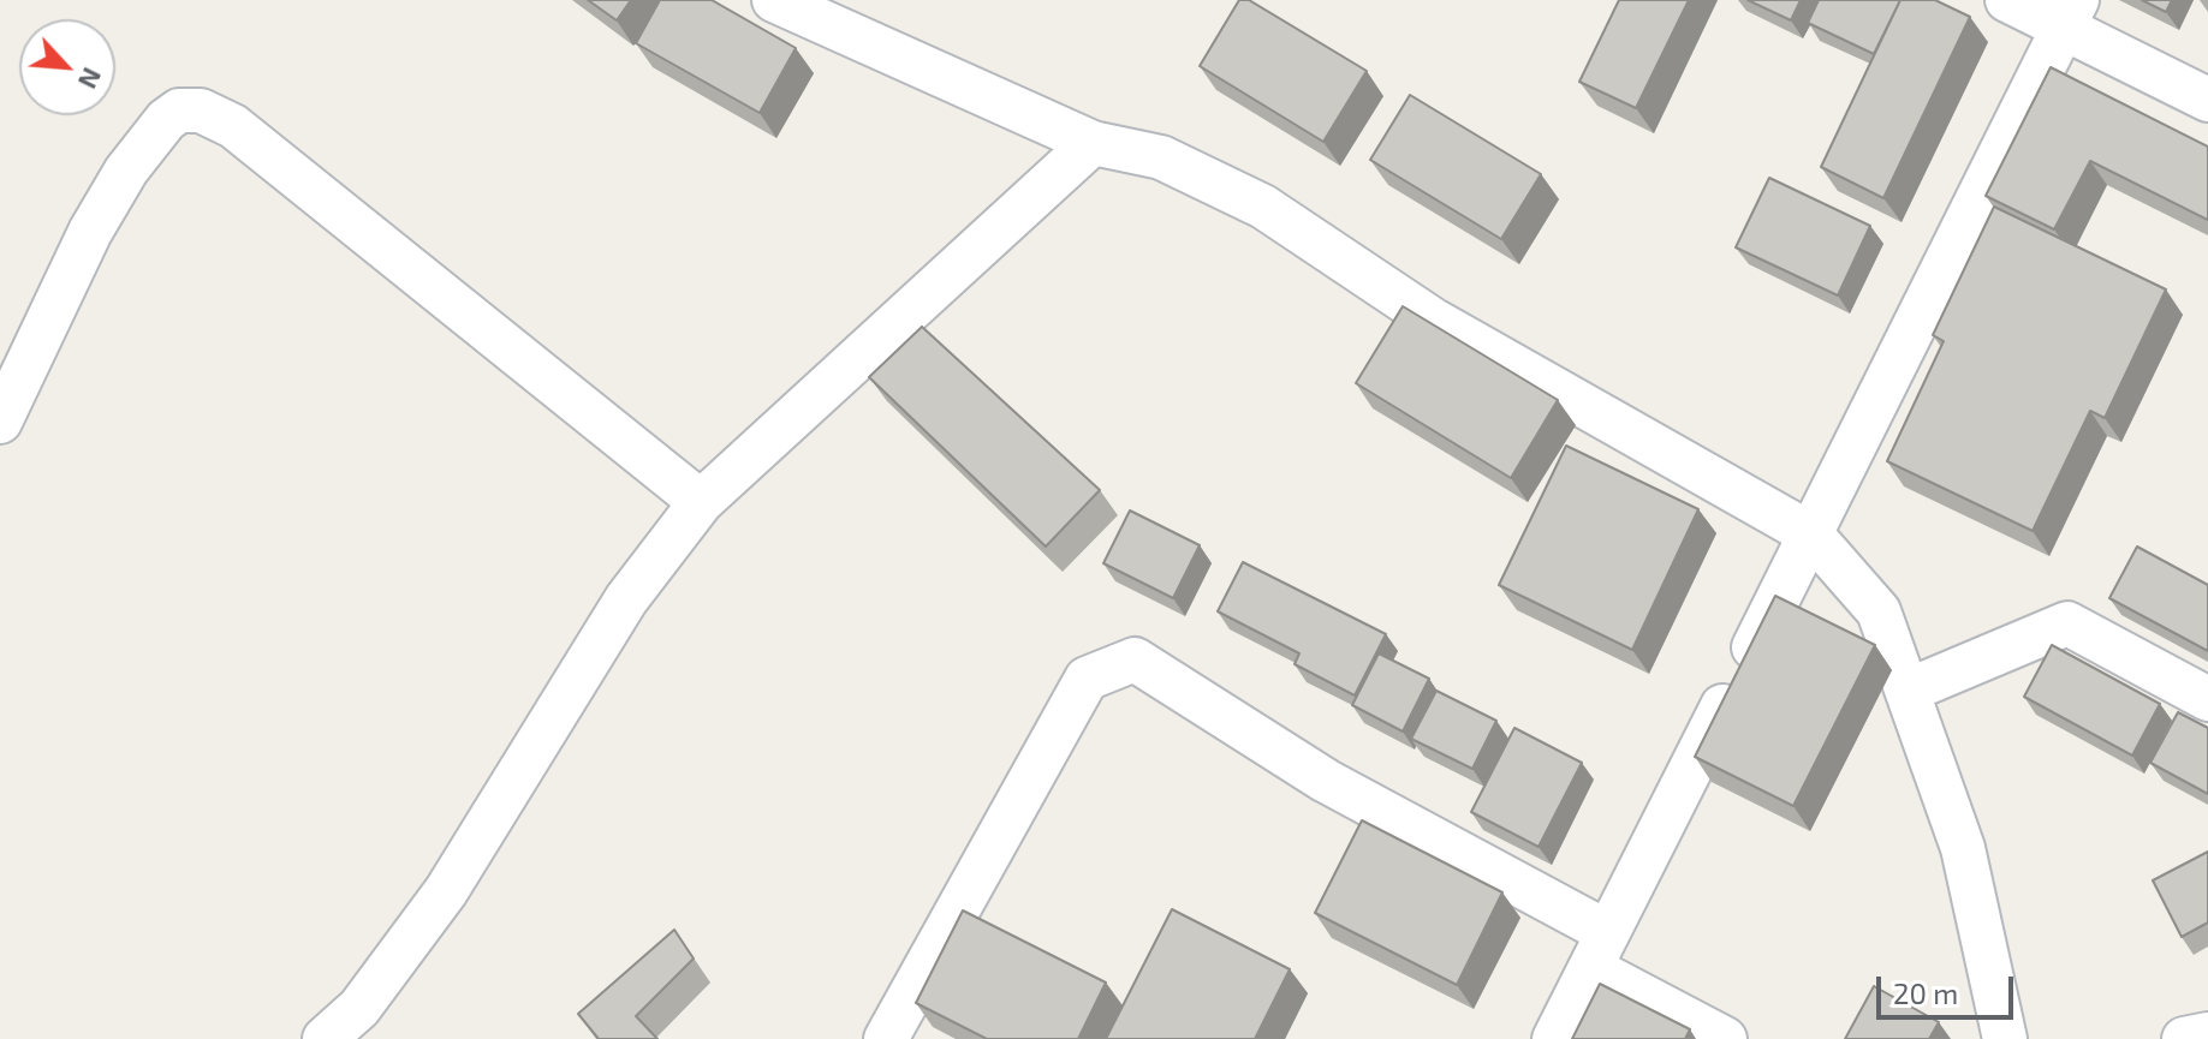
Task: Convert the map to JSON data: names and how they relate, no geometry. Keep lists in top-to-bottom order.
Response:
{
  "scale_bar": "20 m",
  "north": "bottom right"
}
